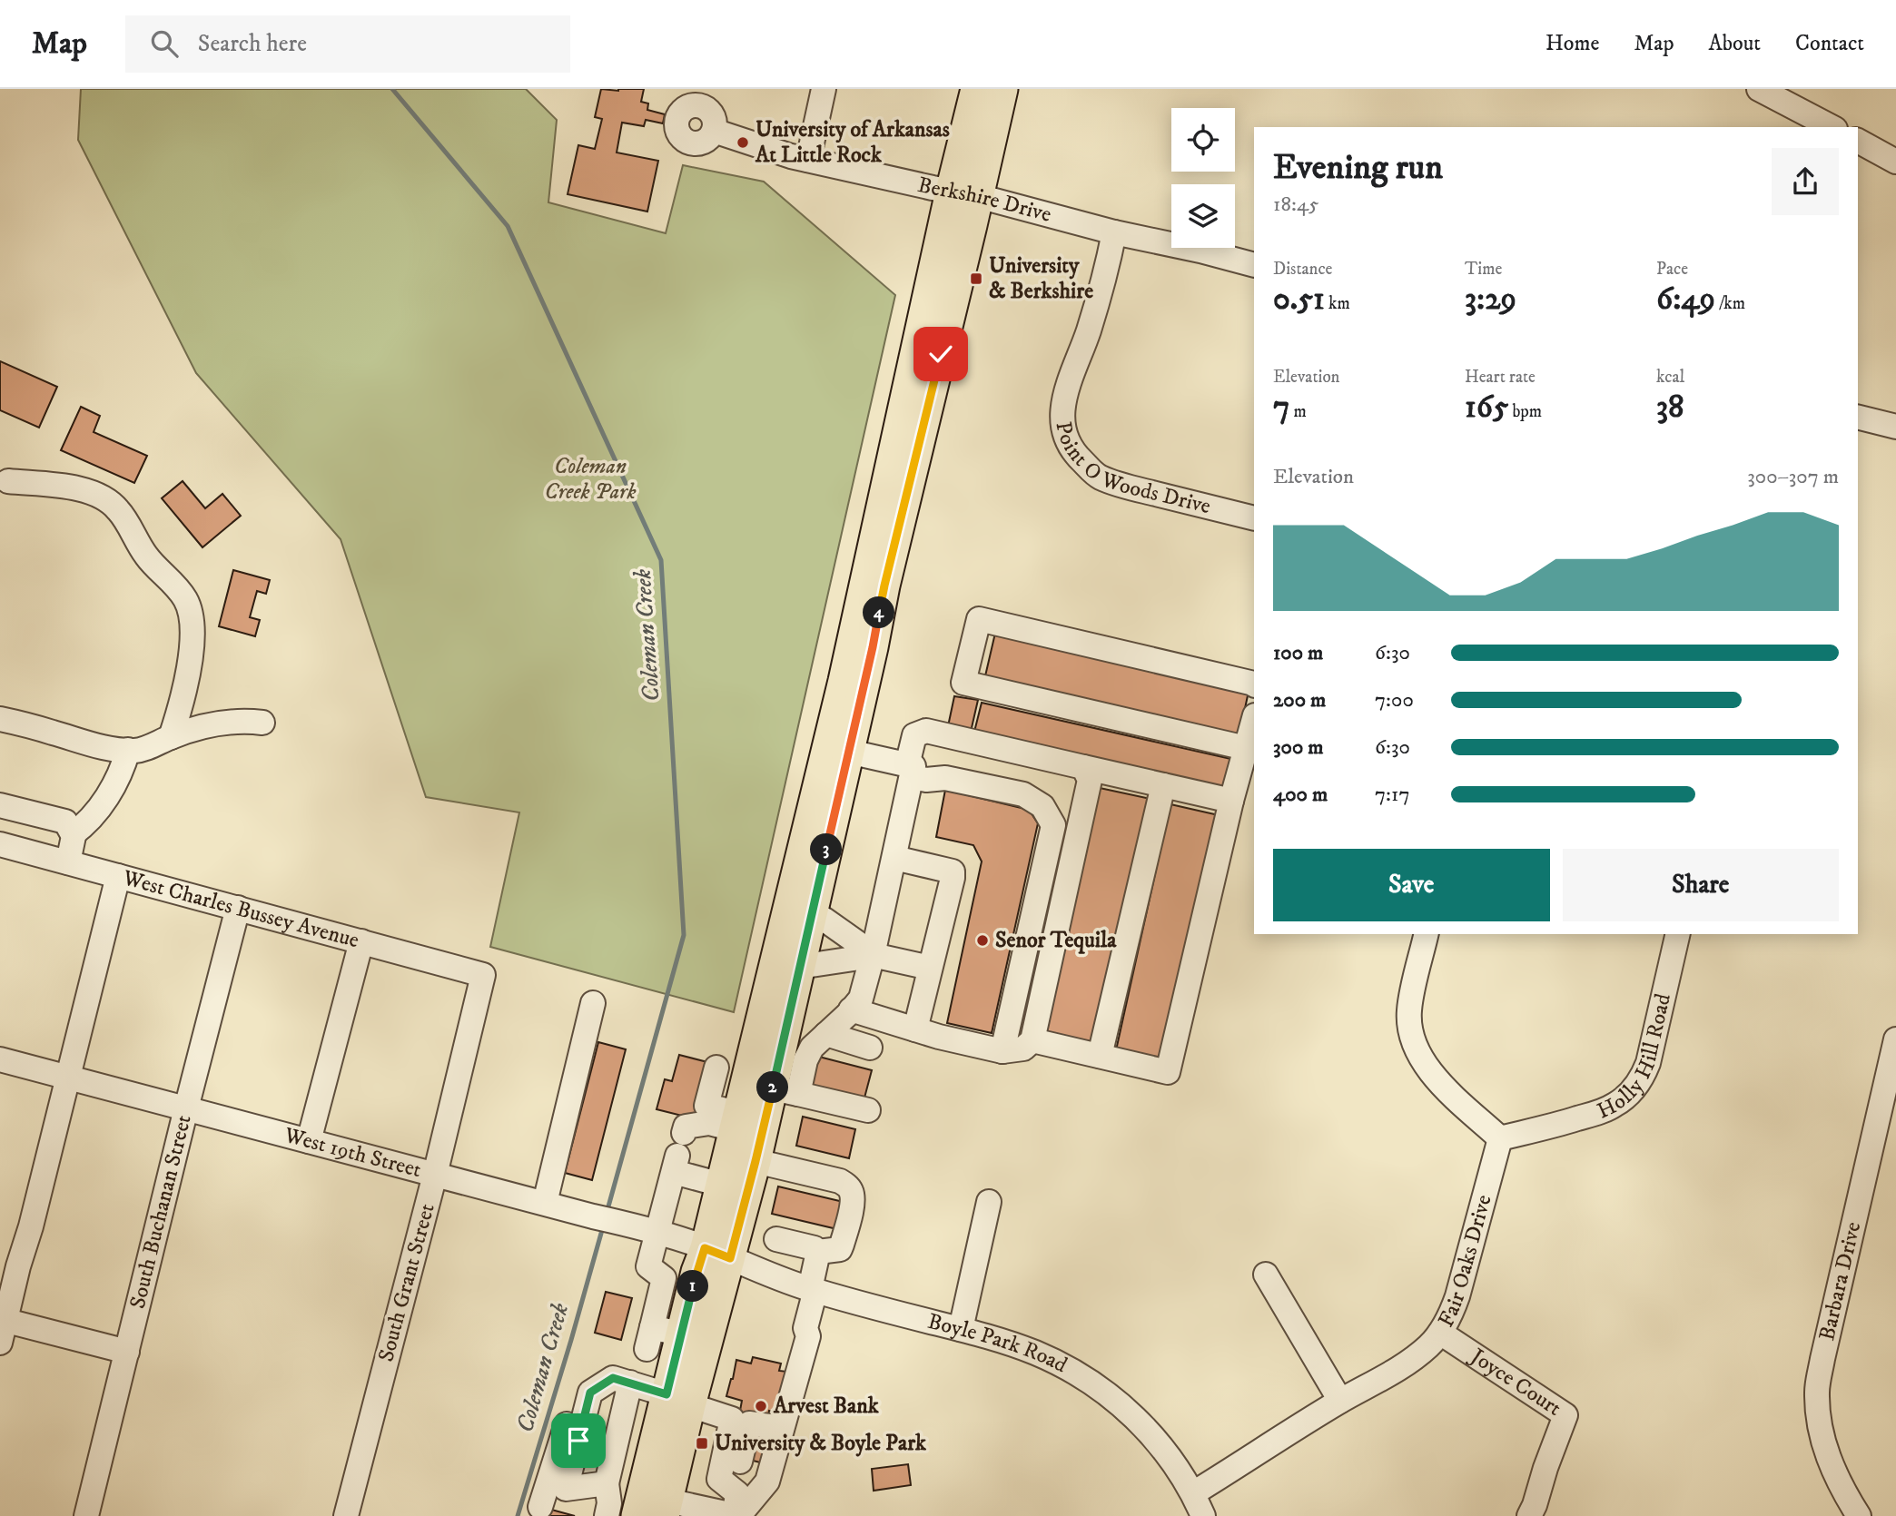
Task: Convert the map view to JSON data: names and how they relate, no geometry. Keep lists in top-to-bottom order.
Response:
{
  "streets": {
    "street": [
      "Berkshire Drive",
      "Point O Woods Drive",
      "West Charles Bussey Avenue",
      "Holly Hill Road",
      "West 19th Street",
      "South Buchanan Street",
      "Fair Oaks Drive",
      "Barbara Drive",
      "South Grant Street",
      "Boyle Park Road",
      "Joyce Court"
    ]
  },
  "crossings": [
    ["Berkshire Drive", "Point O Woods Drive"],
    ["West Charles Bussey Avenue", "South Buchanan Street"],
    ["West Charles Bussey Avenue", "South Grant Street"],
    ["Holly Hill Road", "Fair Oaks Drive"],
    ["West 19th Street", "South Buchanan Street"],
    ["West 19th Street", "South Grant Street"],
    ["West 19th Street", "Boyle Park Road"],
    ["Fair Oaks Drive", "Boyle Park Road"],
    ["Fair Oaks Drive", "Joyce Court"]
  ],
  "water": ["Coleman Creek"],
  "parks": ["Coleman Creek Park"],
  "places": {
    "other": ["University of Arkansas At Little Rock", "Senor Tequila", "Arvest Bank"],
    "transit": ["University & Berkshire", "University & Boyle Park"]
  },
  "page": {
    "header": "Map",
    "search": "Search here",
    "nav": [
      "Home",
      "Map",
      "About",
      "Contact"
    ],
    "heading": ["Evening run", "18:45"],
    "stats": [
      ["Distance", "0.51 km"],
      ["Time", "3:29"],
      ["Pace", "6:49 /km"],
      ["Elevation", "7 m"],
      ["Heart rate", "165 bpm"],
      ["kcal", "38"]
    ],
    "chart": ["Elevation", "300–307 m"],
    "pins": [
      "4",
      "3",
      "2",
      "1"
    ],
    "list": [
      {
        "name": "100 m",
        "note": "6:30"
      },
      {
        "name": "200 m",
        "note": "7:00"
      },
      {
        "name": "300 m",
        "note": "6:30"
      },
      {
        "name": "400 m",
        "note": "7:17"
      }
    ],
    "buttons": ["Save", "Share"]
  }
}
